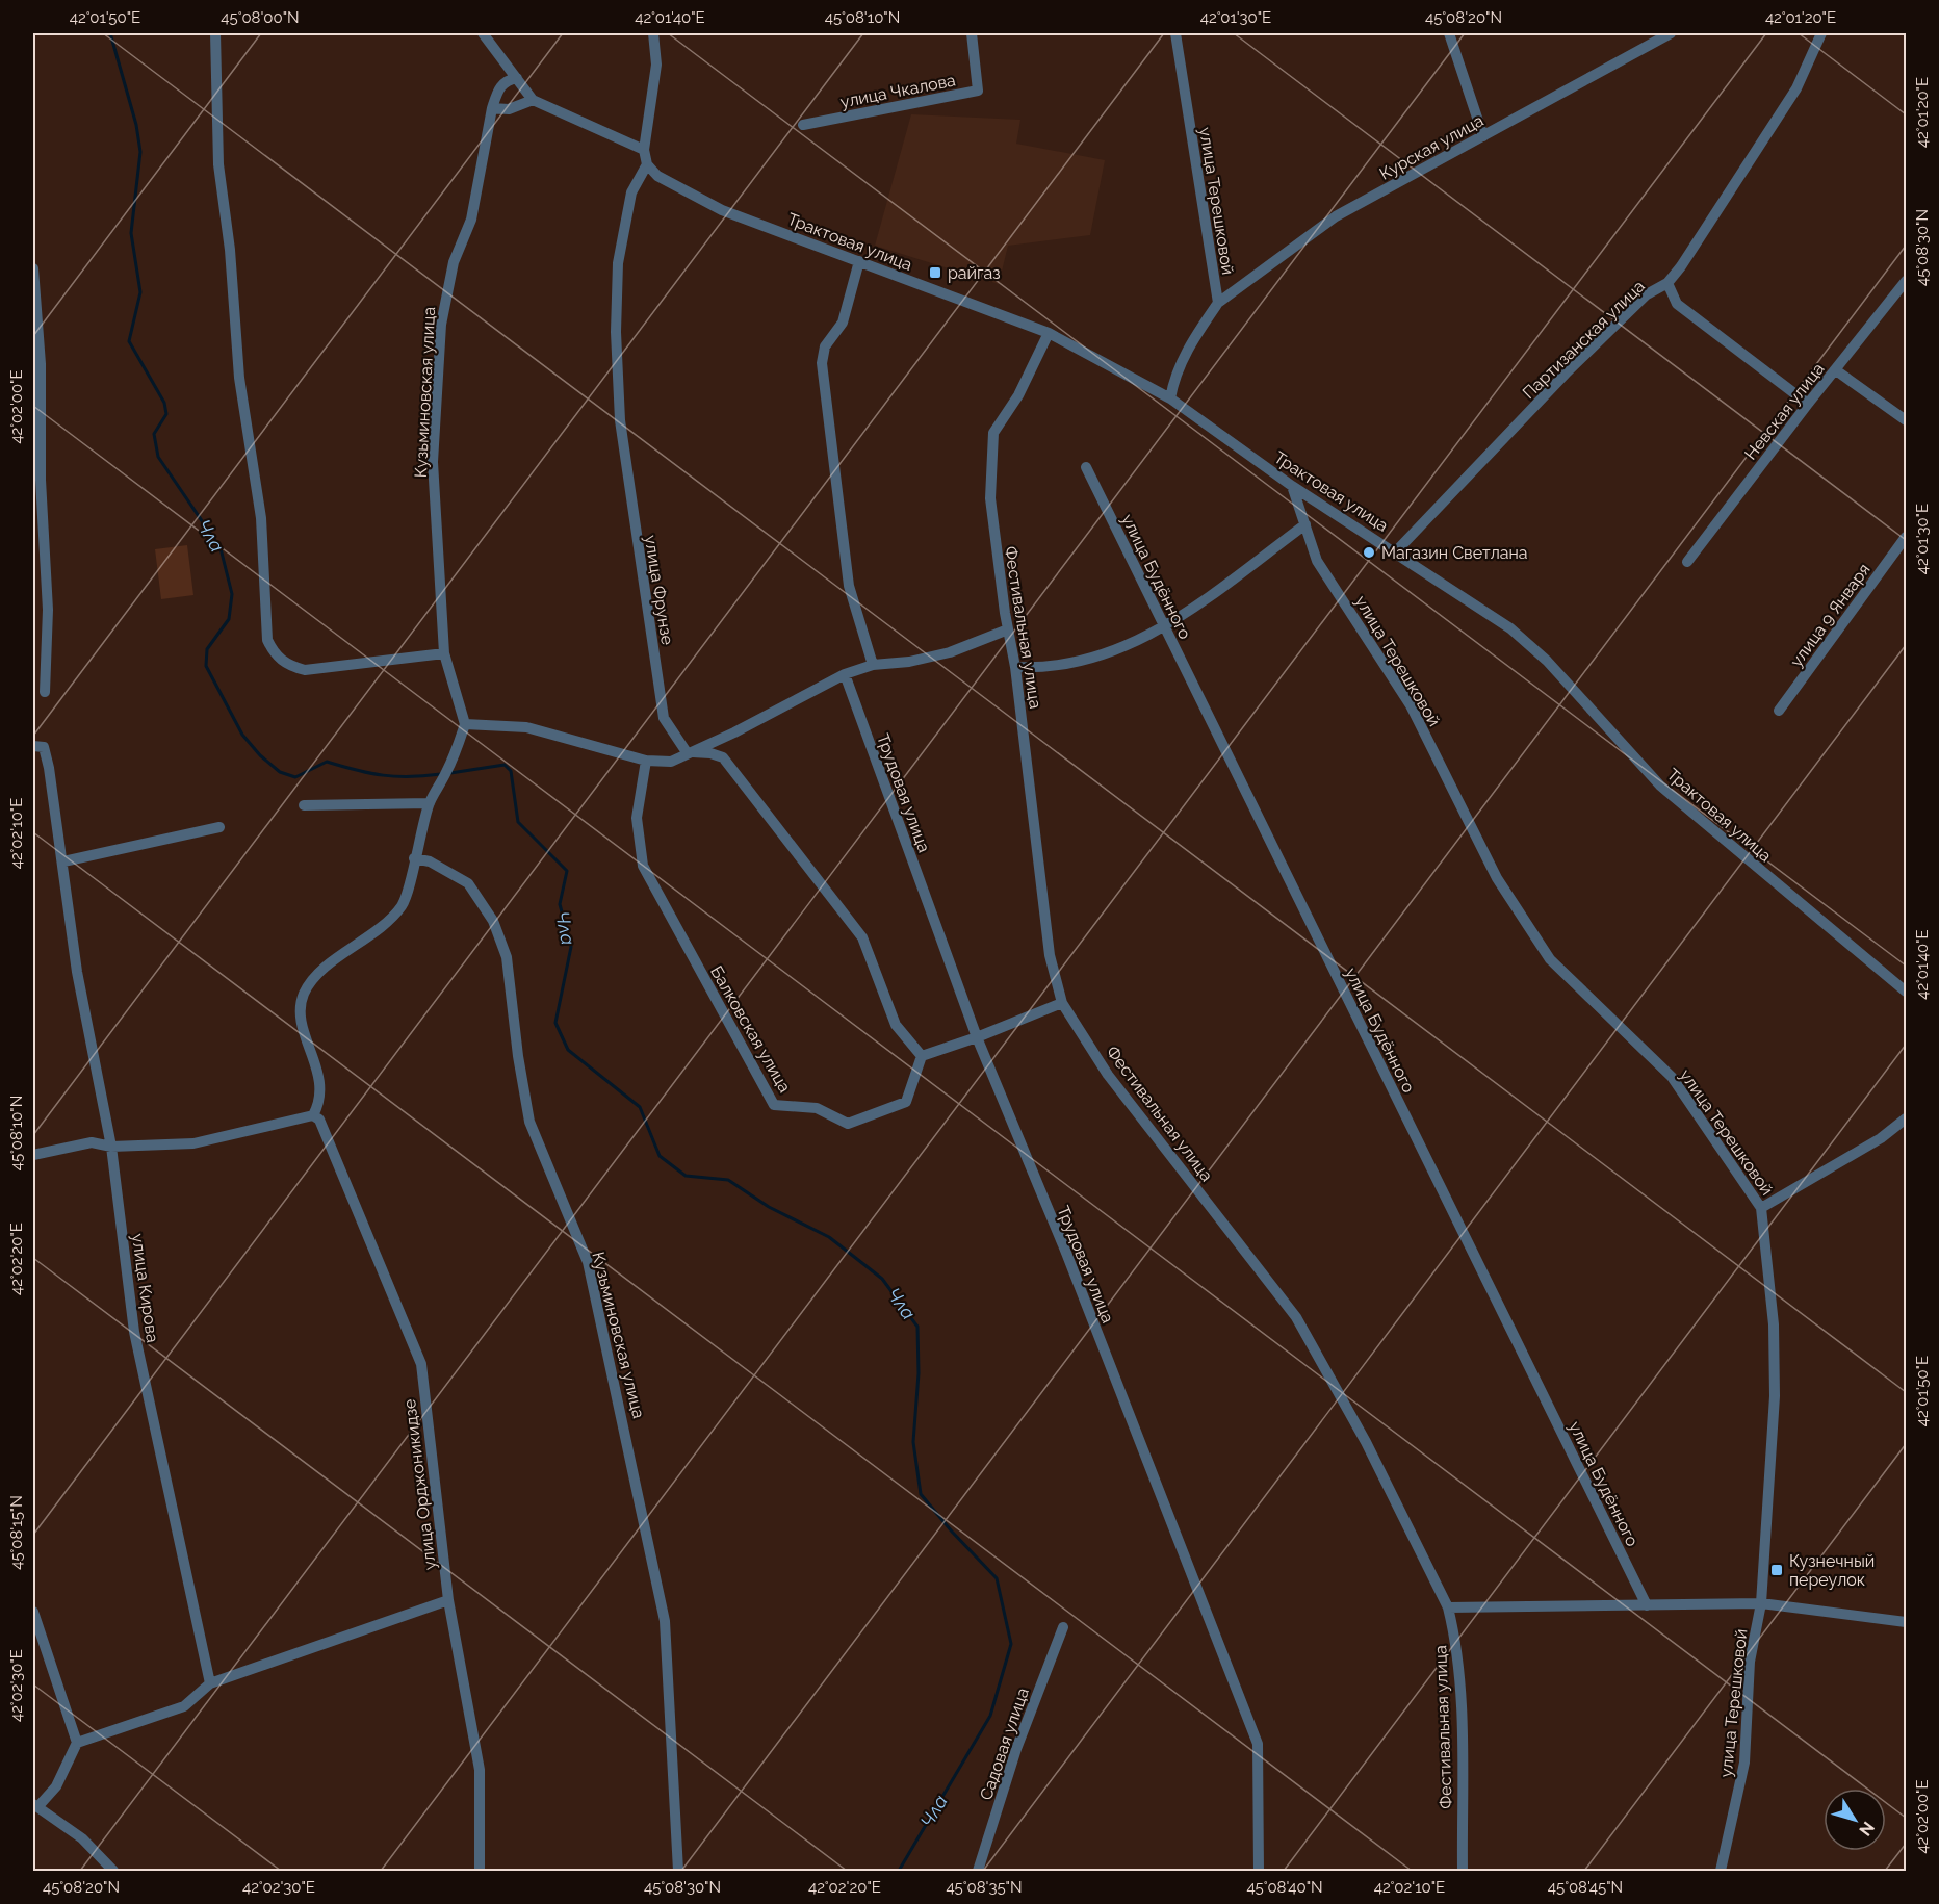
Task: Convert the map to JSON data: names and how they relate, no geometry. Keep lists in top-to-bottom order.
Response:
{
  "streets": {
    "street": [
      "улица Чкалова",
      "Курская улица",
      "улица Терешковой",
      "Трактовая улица",
      "Партизанская улица",
      "Кузьминовская улица",
      "Невская улица",
      "улица Будённого",
      "улица Фрунзе",
      "улица 9 Января",
      "Фестивальная улица",
      "Трудовая улица",
      "Балковская улица",
      "улица Кирова",
      "улица Орджоникидзе",
      "Садовая улица"
    ]
  },
  "crossings": [
    ["Курская улица", "улица Терешковой"],
    ["улица Терешковой", "Трактовая улица"],
    ["Трактовая улица", "Партизанская улица"],
    ["Трактовая улица", "улица Фрунзе"],
    ["Трактовая улица", "Фестивальная улица"]
  ],
  "water": ["Чла"],
  "places": {
    "transit": ["райгаз", "Кузнечный переулок"],
    "other": ["Магазин Светлана"]
  },
  "north": "bottom right",
  "coordinates": [
    "42°01'50\"E",
    "45°08'00\"N",
    "42°01'40\"E",
    "45°08'10\"N",
    "42°01'30\"E",
    "45°08'20\"N",
    "42°01'20\"E",
    "45°08'30\"N",
    "42°02'00\"E",
    "42°02'10\"E",
    "42°02'20\"E",
    "45°08'15\"N",
    "42°02'30\"E",
    "45°08'35\"N",
    "45°08'40\"N",
    "45°08'45\"N"
  ]
}
